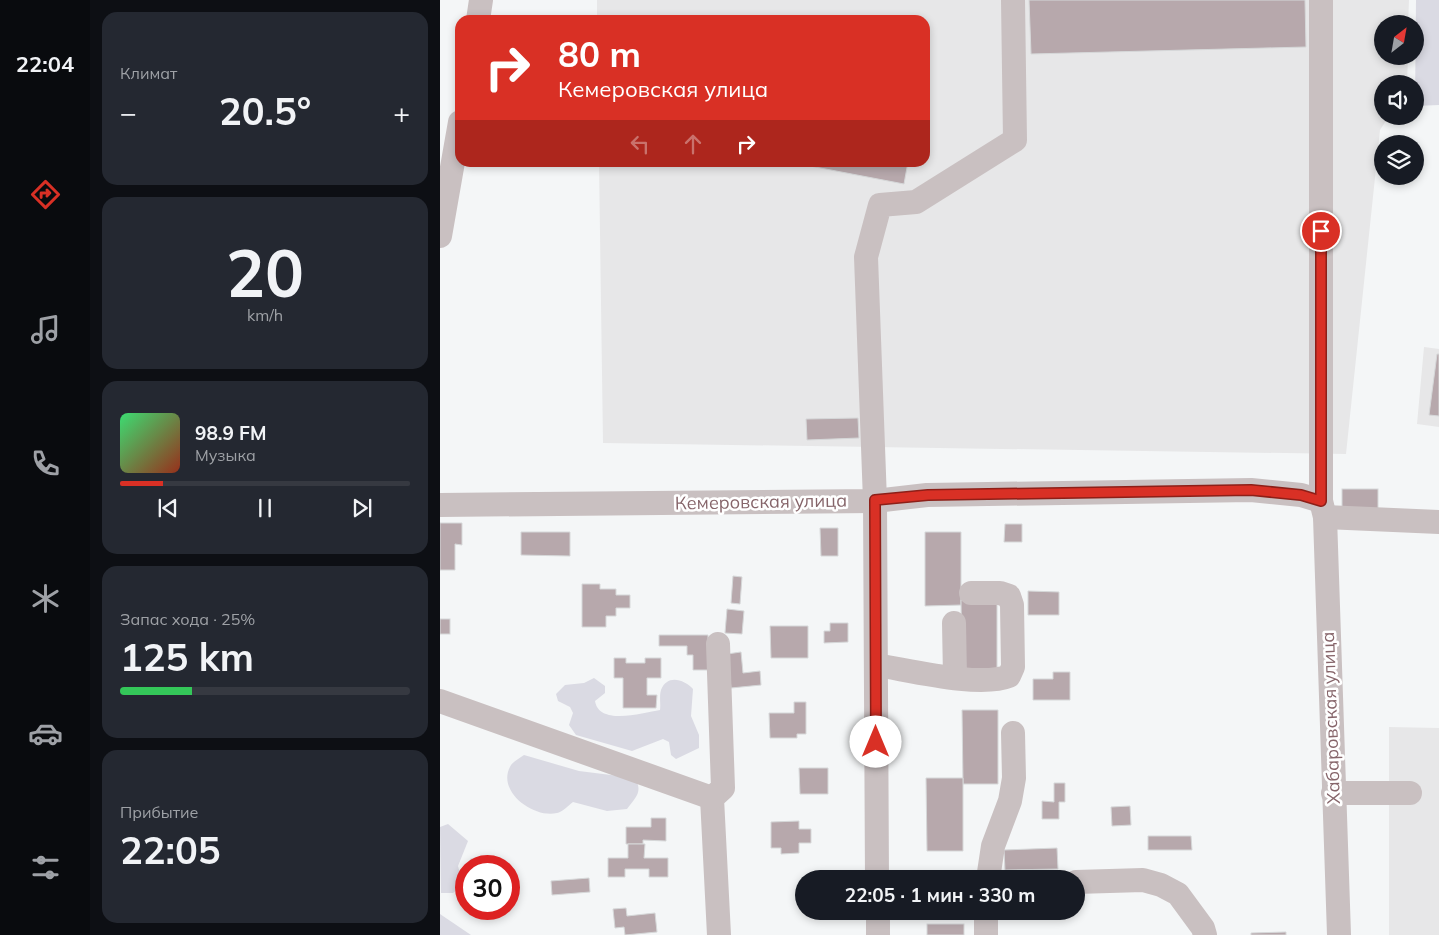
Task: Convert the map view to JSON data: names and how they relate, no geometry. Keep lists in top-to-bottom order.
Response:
{
  "streets": {
    "street": ["Кемеровская улица", "Хабаровская улица"]
  },
  "crossings": [
    ["Кемеровская улица", "Хабаровская улица"]
  ],
  "north": "top right",
  "page": {
    "tabs": "22:04",
    "tile": [
      "Климат",
      ["20", "km/h"],
      ["Запас хода · 25%", "125 km"],
      ["Прибытие", "22:05"]
    ],
    "turn": ["80 m", "Кемеровская улица"],
    "heat": ["−", "20.5°", "+"],
    "song": ["98.9 FM", "Музыка"],
    "limit": "30",
    "trip": "22:05 · 1 мин · 330 m"
  }
}
